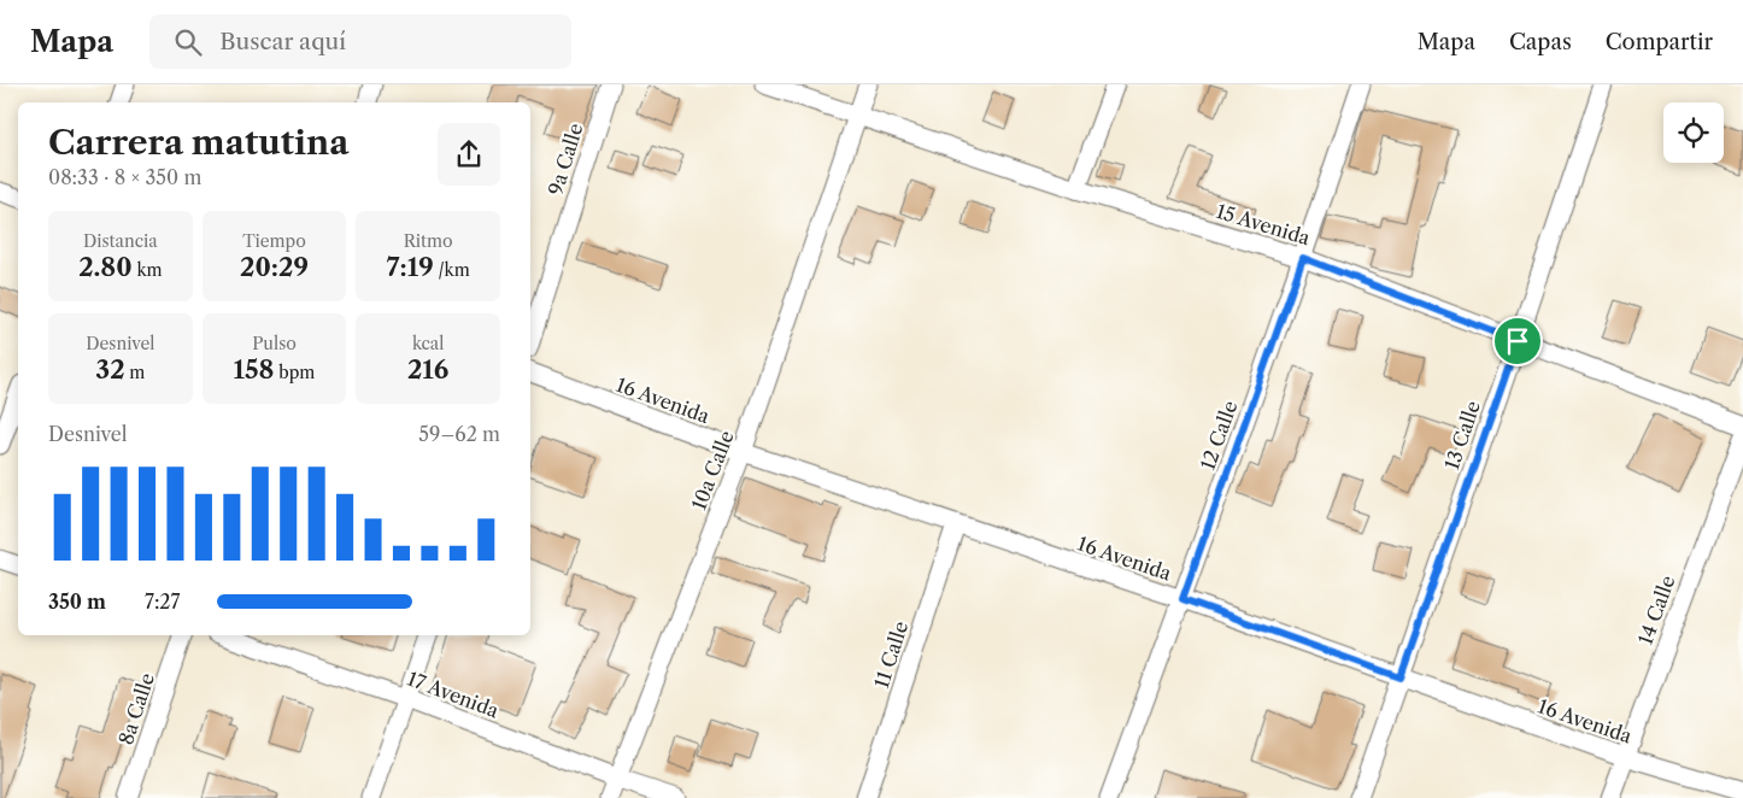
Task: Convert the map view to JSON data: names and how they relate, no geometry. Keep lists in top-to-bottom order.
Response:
{
  "streets": {
    "street": [
      "9a Calle",
      "15 Avenida",
      "16 Avenida",
      "12 Calle",
      "13 Calle",
      "10a Calle",
      "14 Calle",
      "11 Calle",
      "17 Avenida",
      "8a Calle"
    ]
  },
  "crossings": [
    ["15 Avenida", "12 Calle"],
    ["15 Avenida", "13 Calle"],
    ["15 Avenida", "10a Calle"],
    ["16 Avenida", "12 Calle"],
    ["16 Avenida", "13 Calle"],
    ["16 Avenida", "10a Calle"],
    ["16 Avenida", "14 Calle"],
    ["16 Avenida", "11 Calle"],
    ["10a Calle", "17 Avenida"]
  ],
  "page": {
    "header": "Mapa",
    "search": "Buscar aquí",
    "nav": ["Mapa", "Capas", "Compartir"],
    "heading": ["Carrera matutina", "08:33 · 8 × 350 m"],
    "stats": [
      ["Distancia", "2.80 km"],
      ["Tiempo", "20:29"],
      ["Ritmo", "7:19 /km"],
      ["Desnivel", "32 m"],
      ["Pulso", "158 bpm"],
      ["kcal", "216"]
    ],
    "chart": ["Desnivel", "59–62 m"],
    "list": [
      {
        "name": "350 m",
        "note": "7:27"
      }
    ]
  }
}
